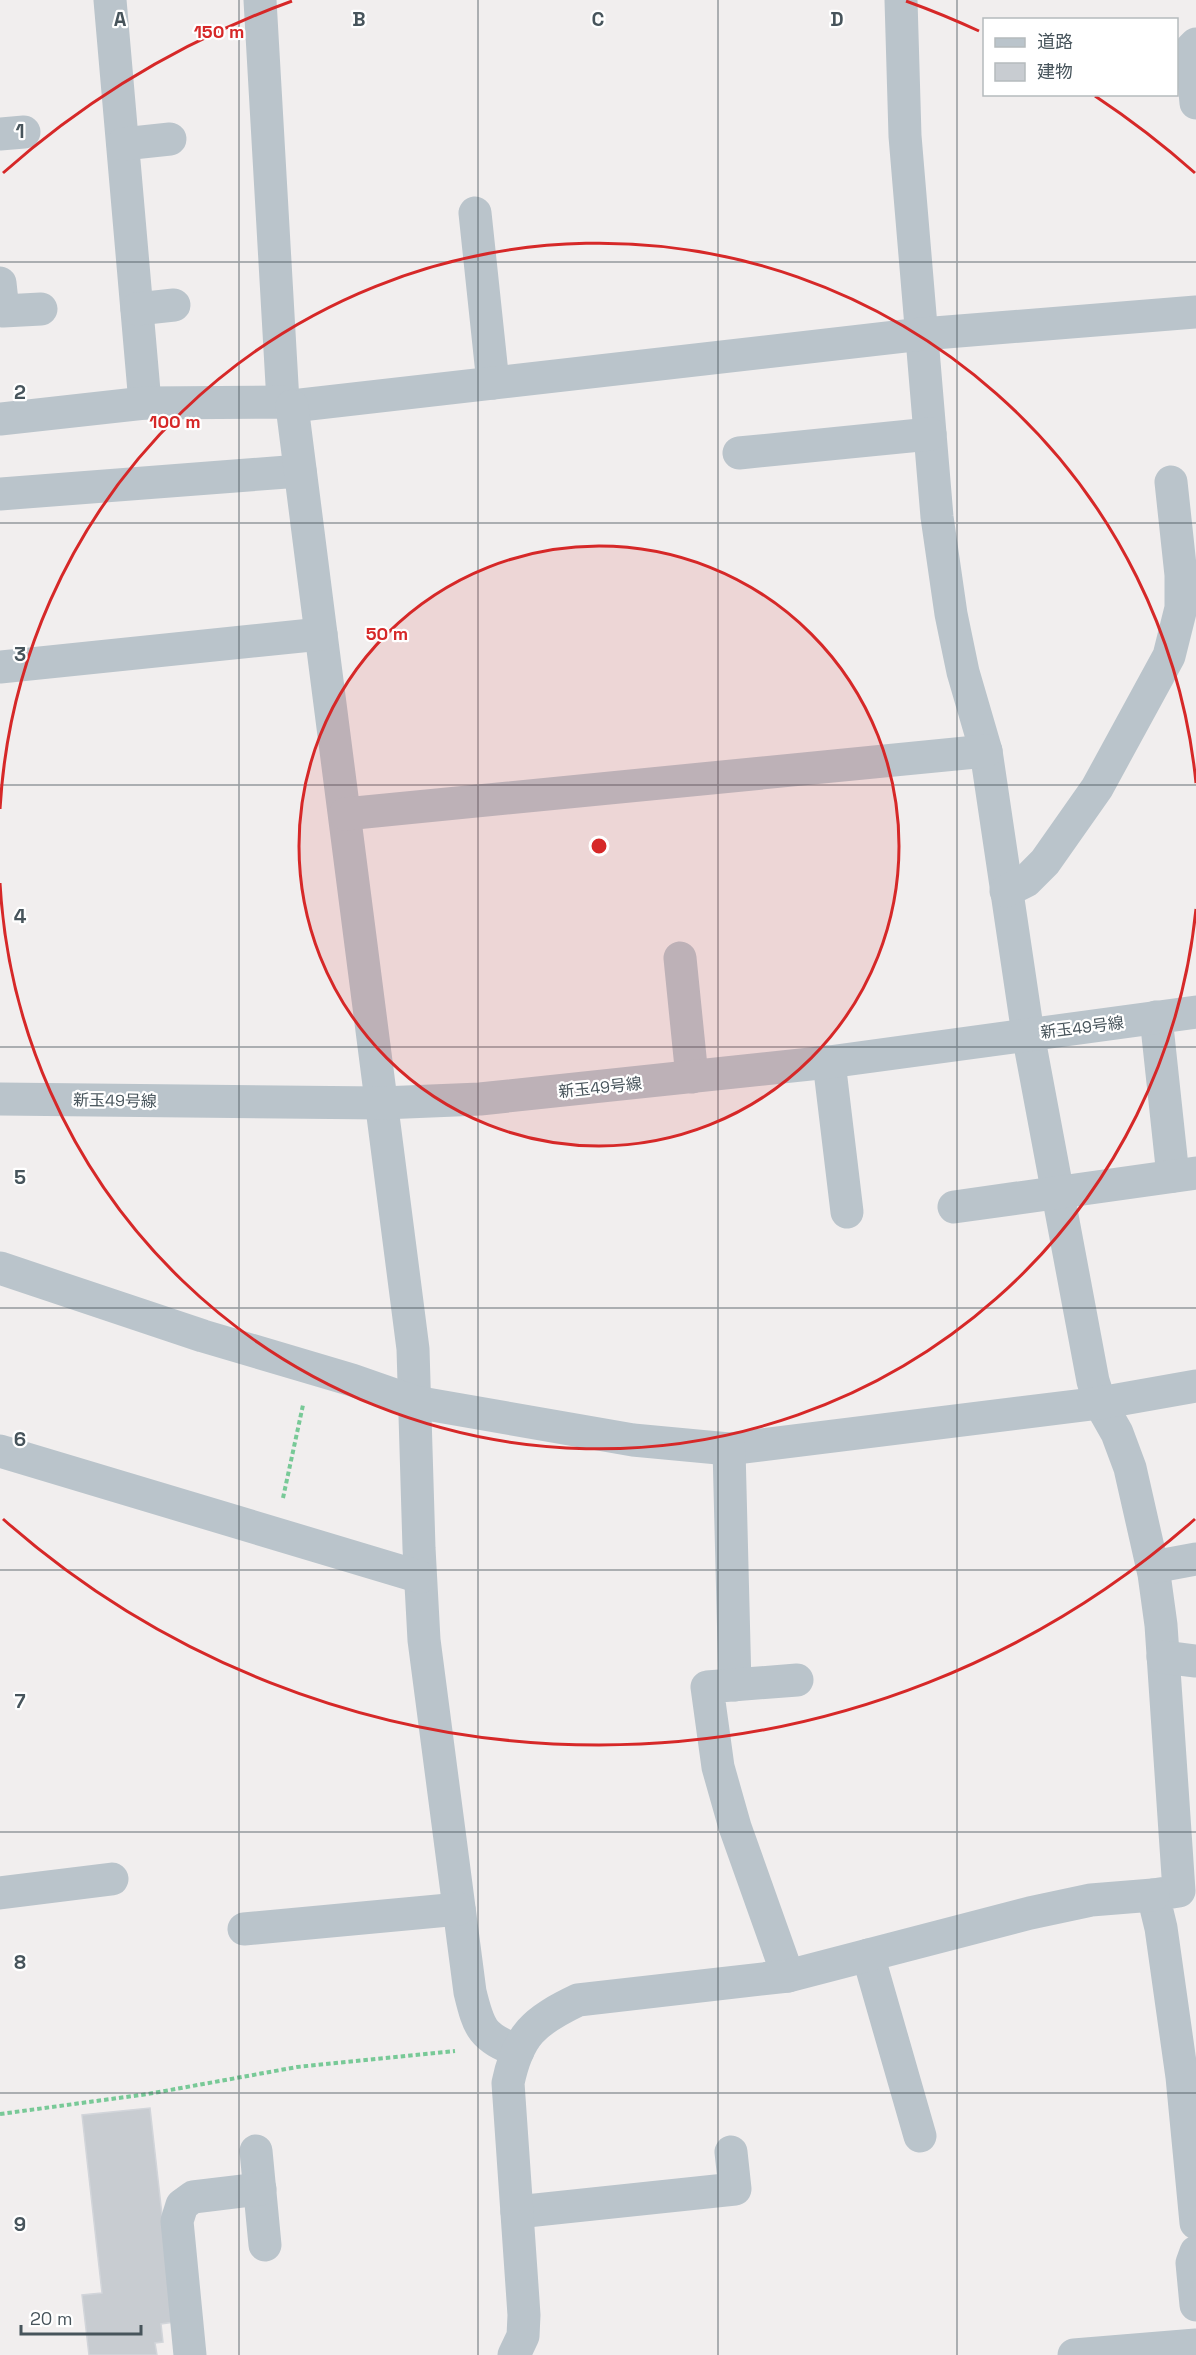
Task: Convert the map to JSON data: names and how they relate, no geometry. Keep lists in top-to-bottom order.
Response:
{
  "streets": {
    "street": ["新玉49号線"]
  },
  "legend": ["道路", "建物"],
  "scale_bar": "20 m",
  "grid": {
    "columns": [
      "A",
      "B",
      "C",
      "D"
    ],
    "rows": [
      "1",
      "2",
      "3",
      "4",
      "5",
      "6",
      "7",
      "8",
      "9"
    ]
  },
  "rings": ["150 m", "100 m", "50 m"]
}
